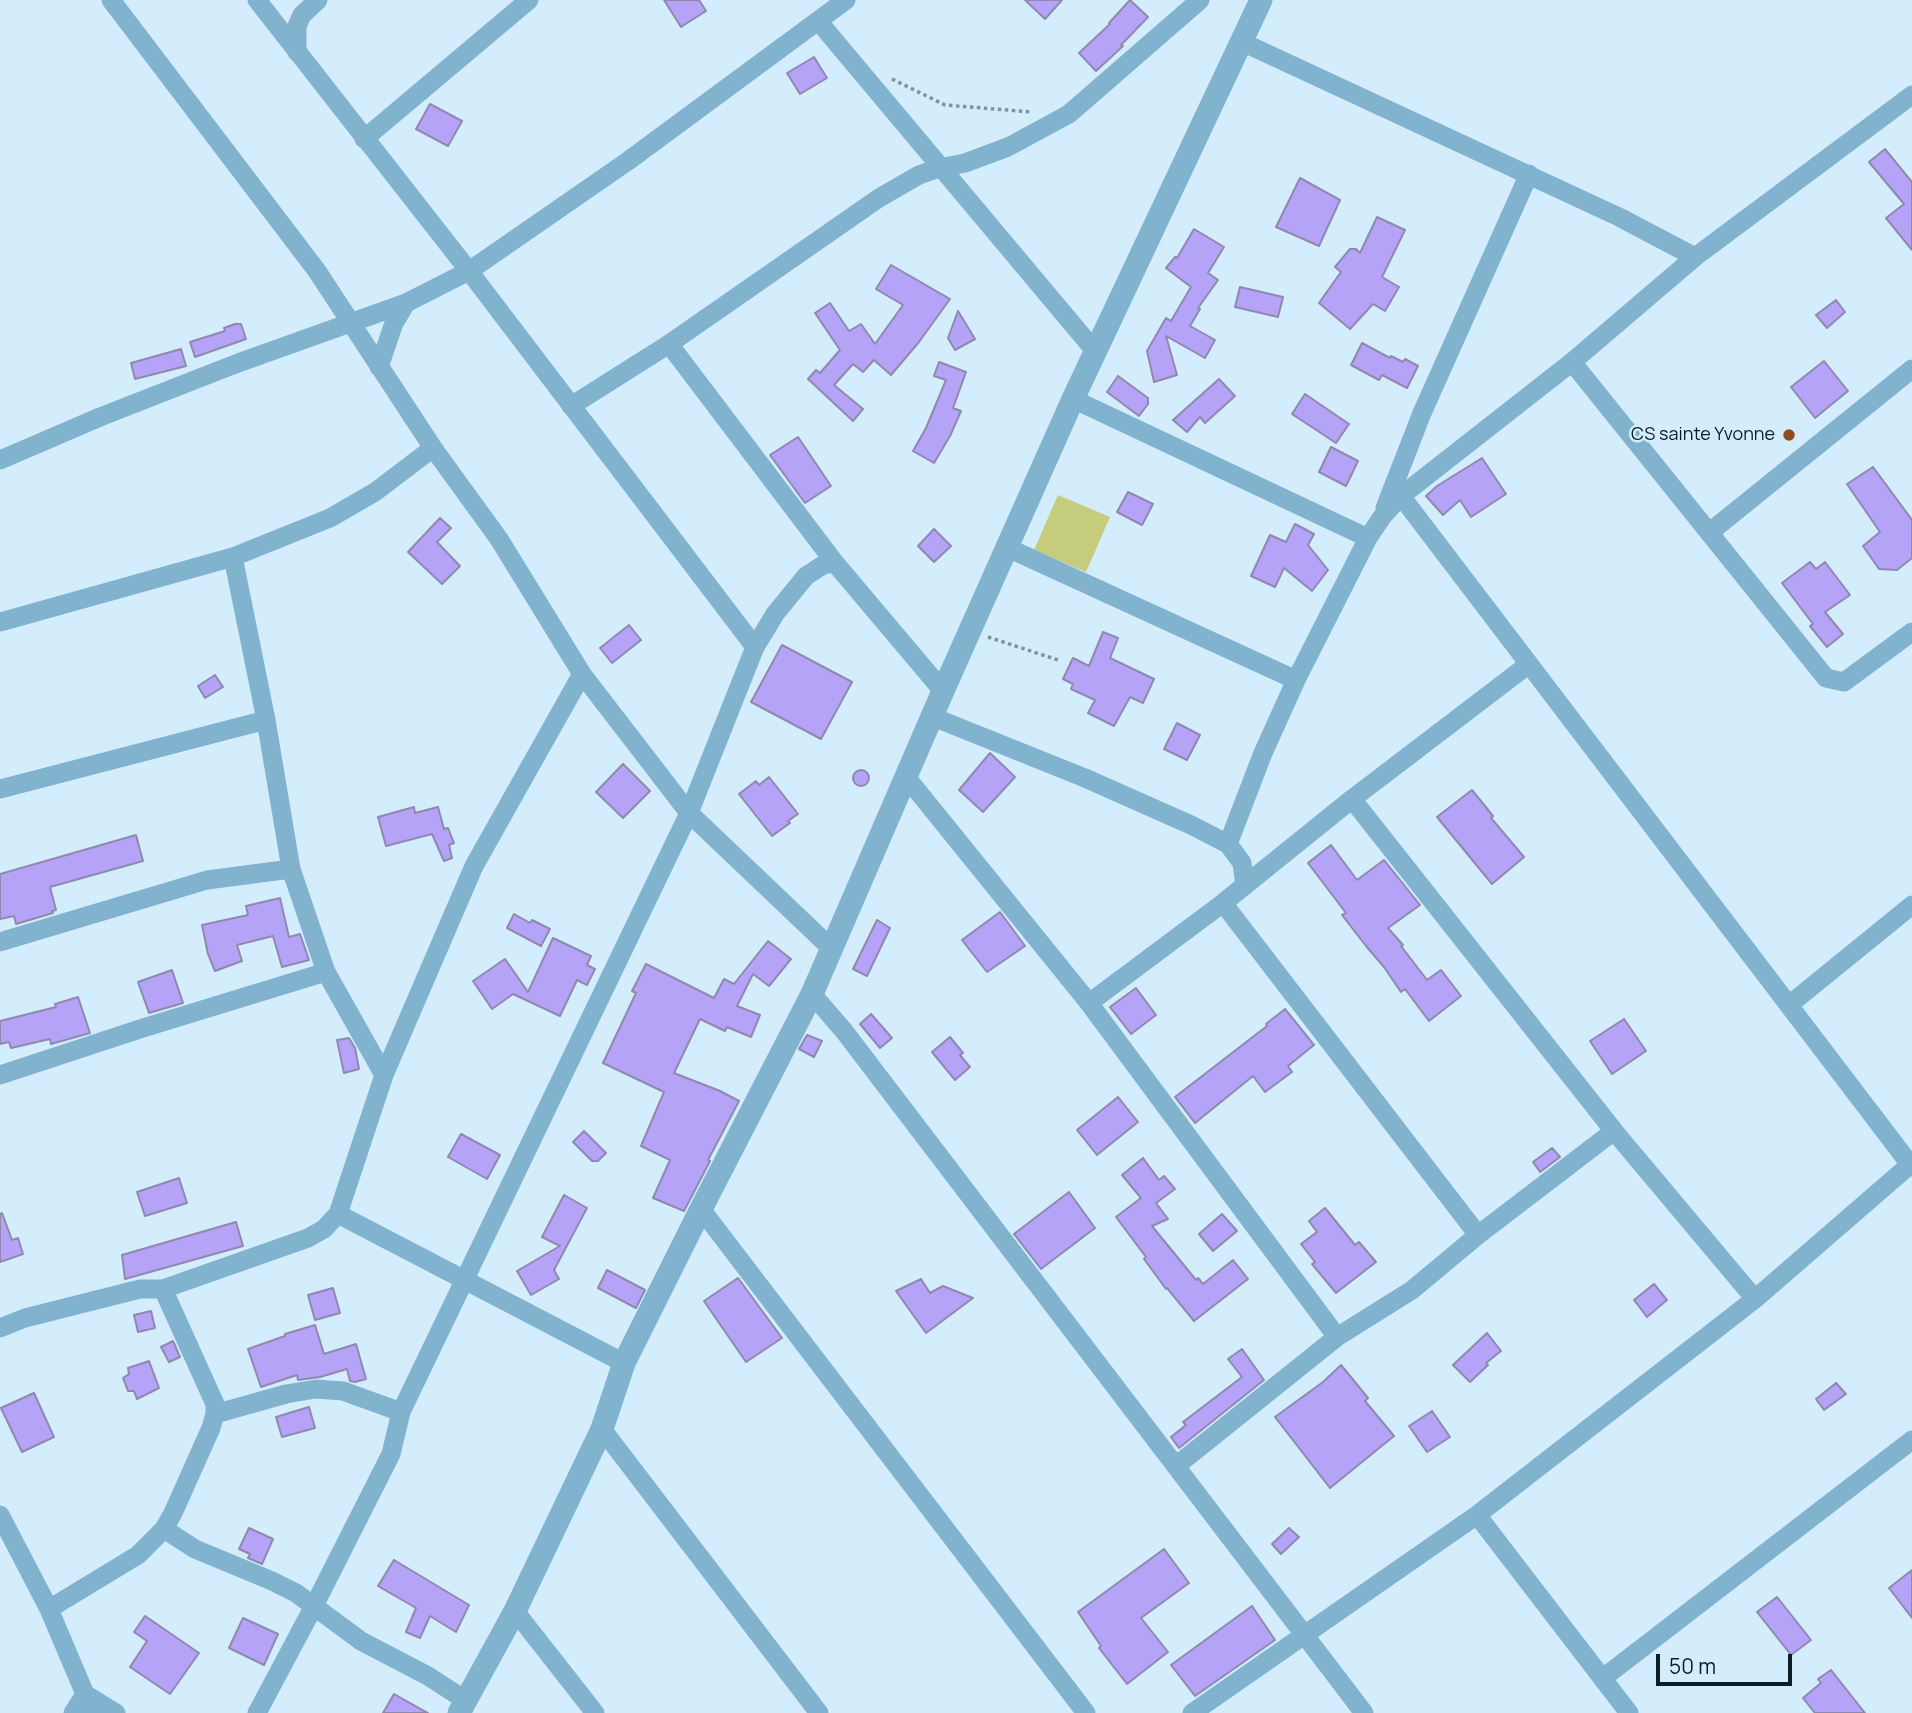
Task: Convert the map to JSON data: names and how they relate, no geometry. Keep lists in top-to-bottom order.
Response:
{
  "places": ["CS sainte Yvonne"],
  "scale_bar": "50 m"
}
